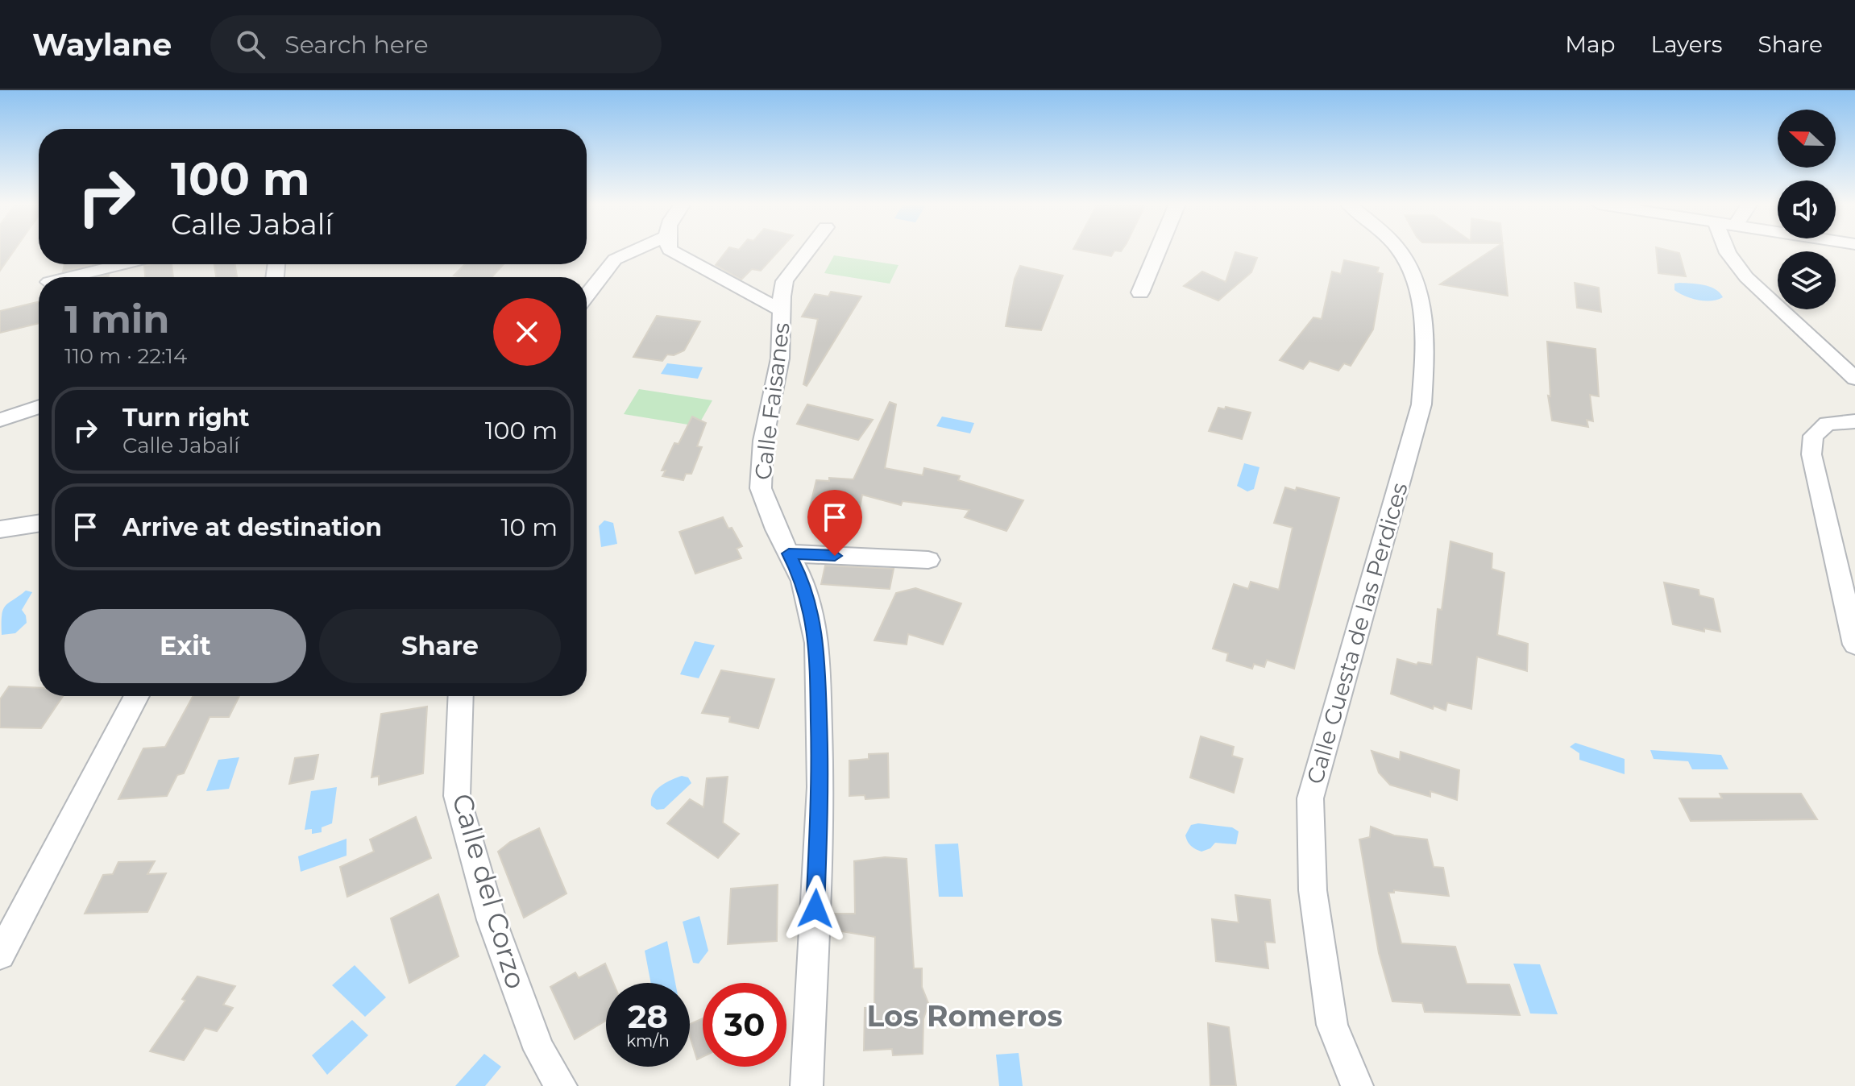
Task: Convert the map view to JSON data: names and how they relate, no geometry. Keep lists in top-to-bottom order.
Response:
{
  "streets": {
    "street": ["Calle Faisanes", "Calle Cuesta de las Perdices", "Calle del Corzo"]
  },
  "districts": ["Los Romeros"],
  "north": "left",
  "page": {
    "header": "Waylane",
    "search": "Search here",
    "nav": ["Map", "Layers", "Share"],
    "turn": ["100 m", "Calle Jabalí"],
    "heading": ["1 min", "110 m · 22:14"],
    "list": [
      {
        "name": "Turn right",
        "note": "Calle Jabalí",
        "value": "100 m"
      },
      {
        "name": "Arrive at destination",
        "value": "10 m"
      }
    ],
    "buttons": ["Exit", "Share"],
    "speed": "28 km/h",
    "limit": "30"
  }
}
